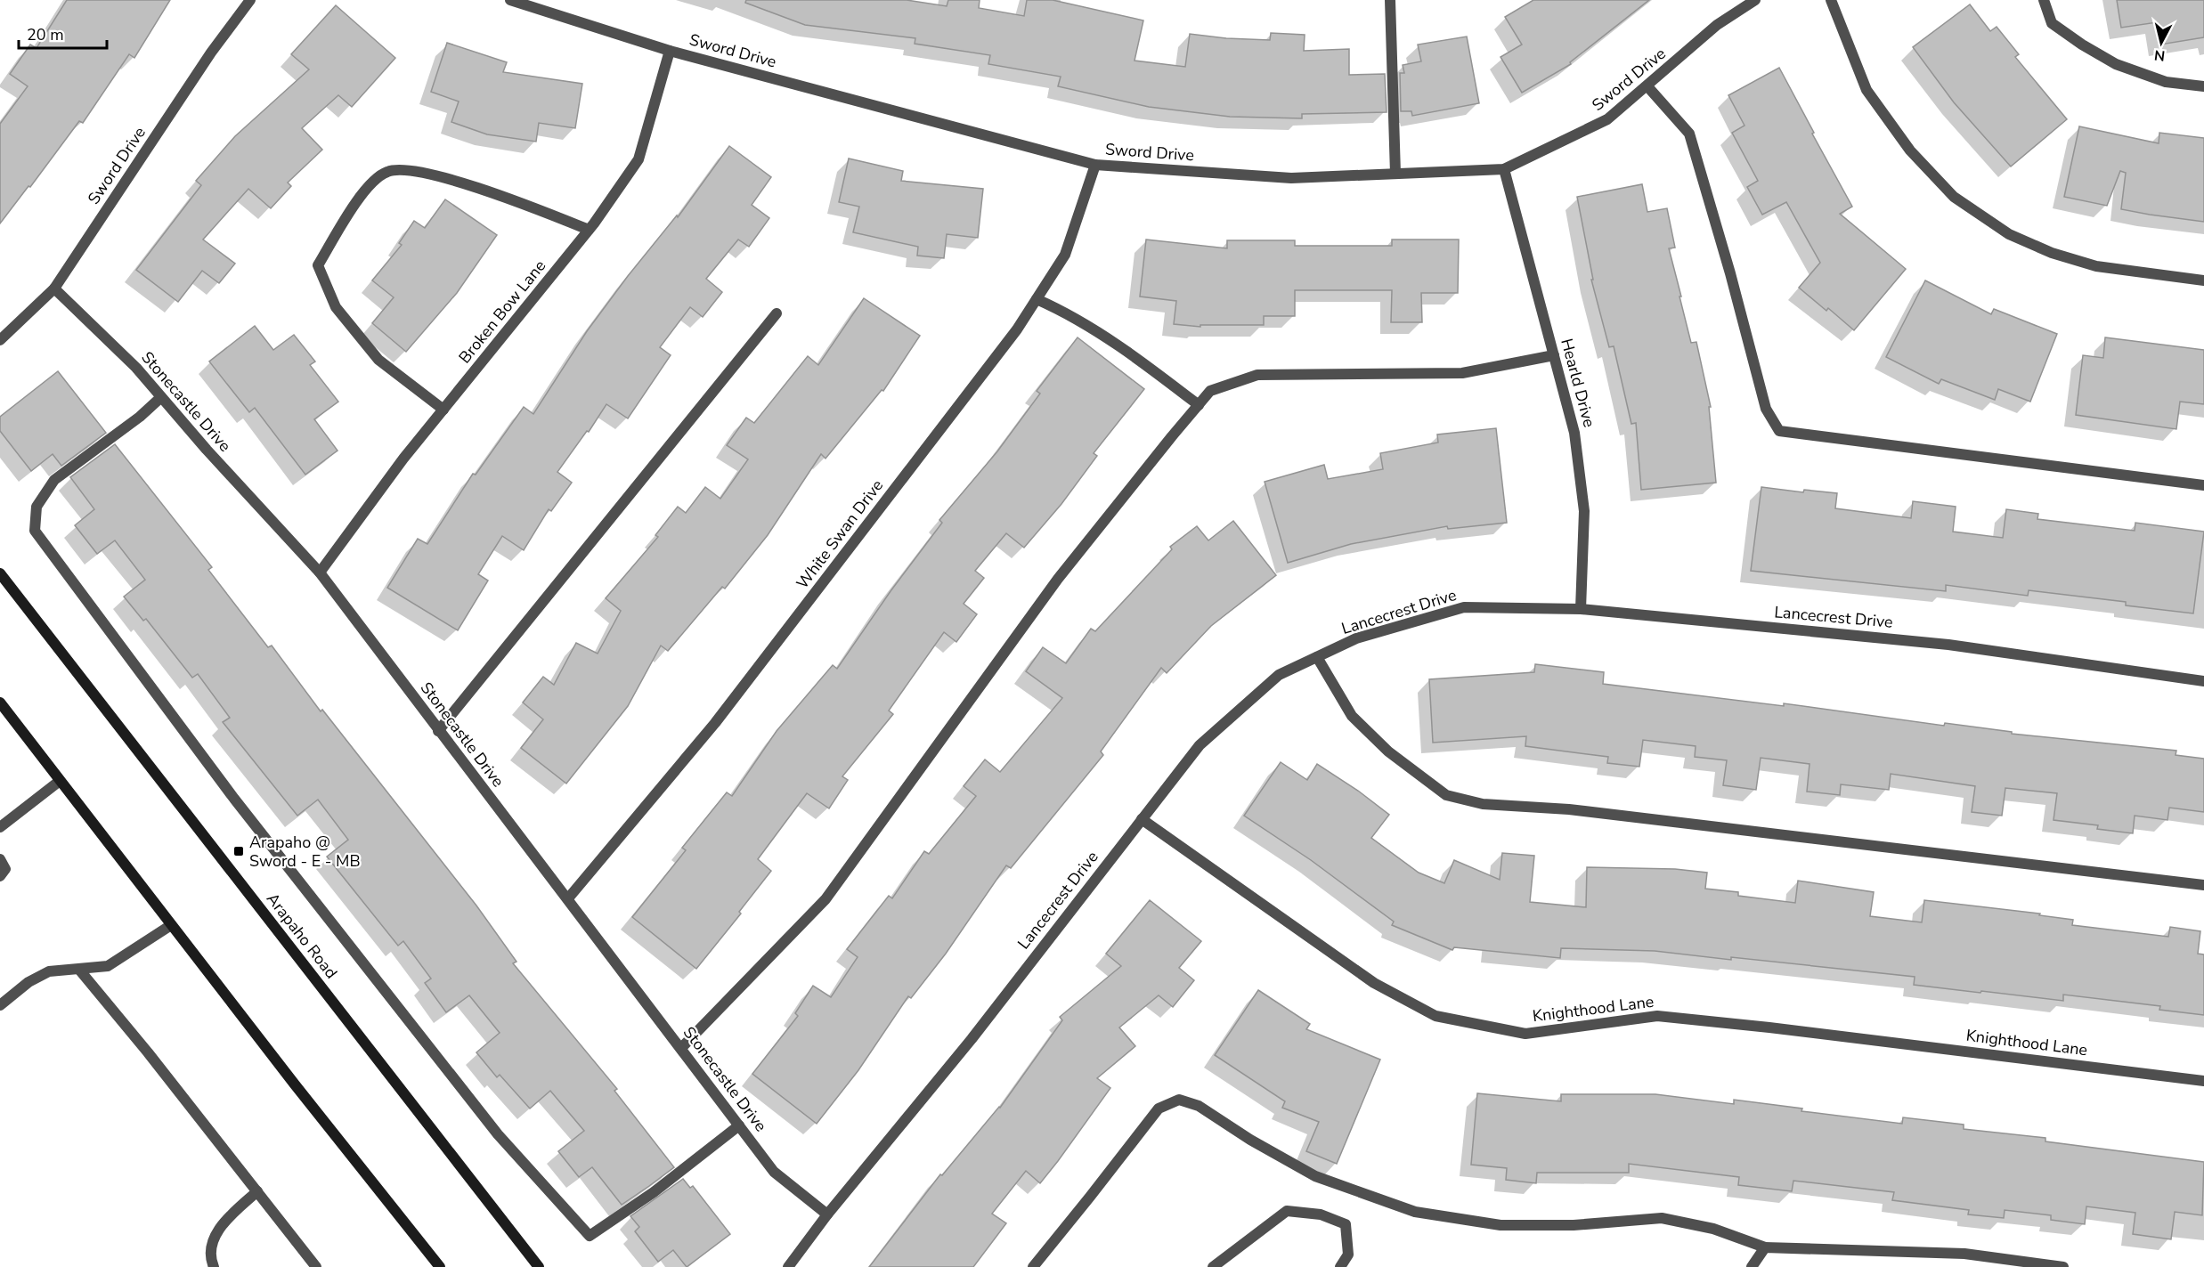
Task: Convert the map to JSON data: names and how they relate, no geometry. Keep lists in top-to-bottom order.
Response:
{
  "streets": {
    "main road": ["Arapaho Road"],
    "street": [
      "Sword Drive",
      "Broken Bow Lane",
      "Hearld Drive",
      "Stonecastle Drive",
      "White Swan Drive",
      "Lancecrest Drive",
      "Knighthood Lane"
    ]
  },
  "crossings": [
    ["Sword Drive", "Broken Bow Lane"],
    ["Sword Drive", "Hearld Drive"],
    ["Sword Drive", "Stonecastle Drive"],
    ["Sword Drive", "White Swan Drive"],
    ["Broken Bow Lane", "Stonecastle Drive"],
    ["Hearld Drive", "Lancecrest Drive"],
    ["Stonecastle Drive", "White Swan Drive"],
    ["Stonecastle Drive", "Lancecrest Drive"],
    ["Lancecrest Drive", "Knighthood Lane"]
  ],
  "places": {
    "transit": ["Arapaho @ Sword - E - MB"]
  },
  "scale_bar": "20 m",
  "north": "bottom"
}
